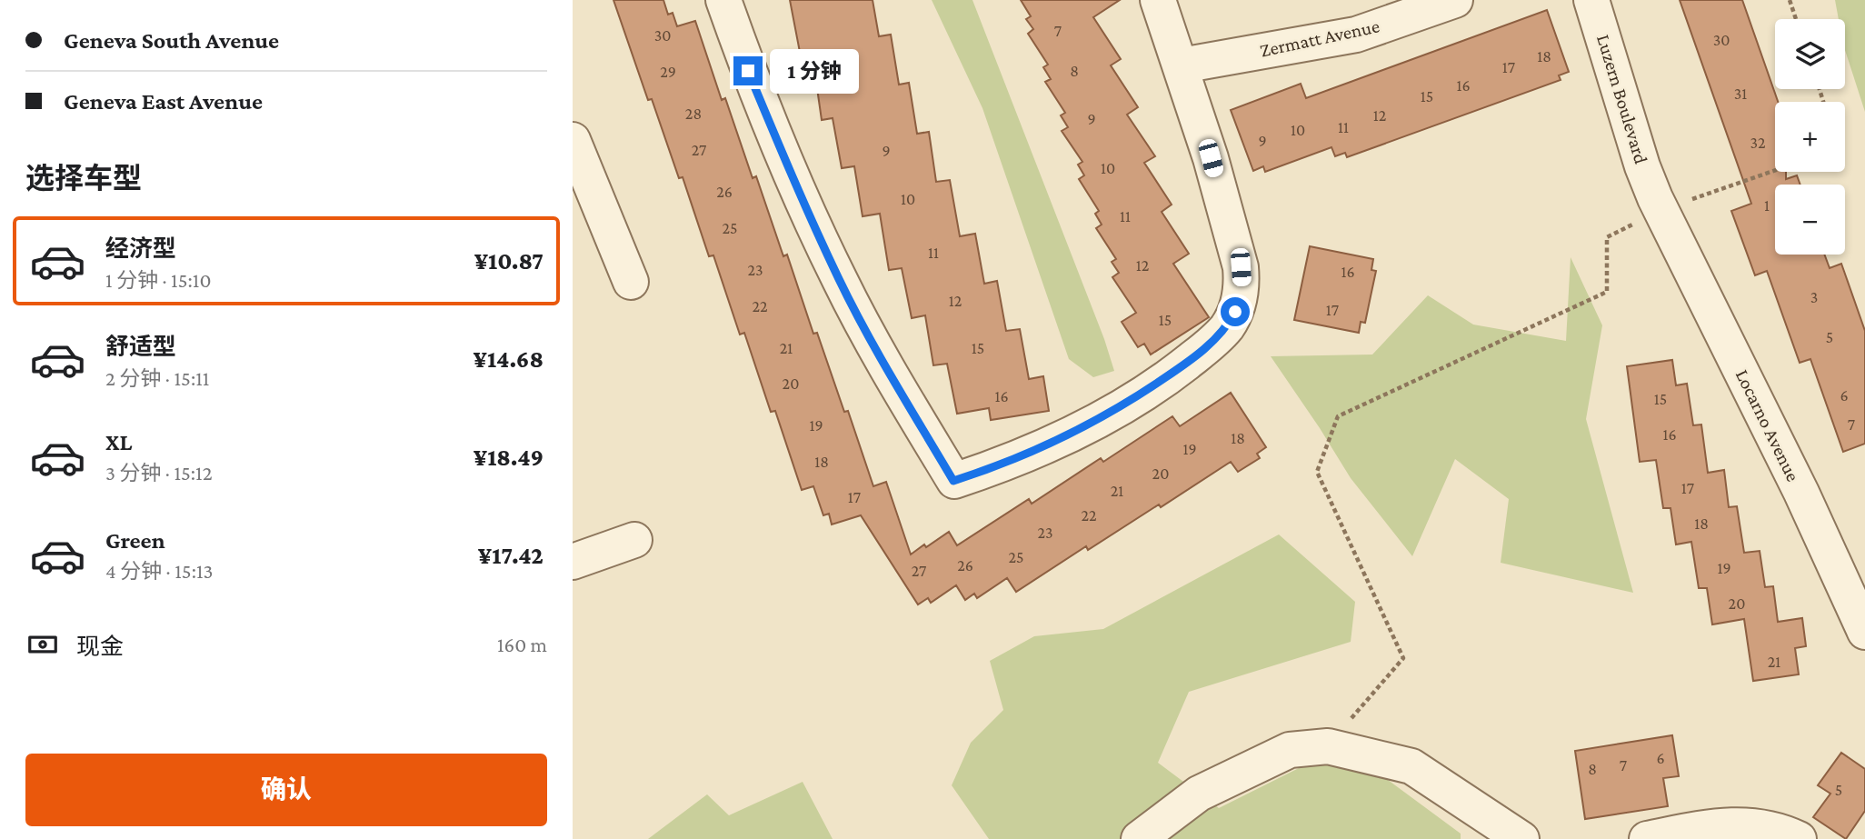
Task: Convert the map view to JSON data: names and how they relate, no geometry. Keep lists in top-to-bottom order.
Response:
{
  "streets": {
    "street": ["Zermatt Avenue", "Luzern Boulevard", "Locarno Avenue"]
  },
  "crossings": [
    ["Luzern Boulevard", "Locarno Avenue"]
  ],
  "house_numbers": [
    "7",
    "30",
    "30",
    "18",
    "17",
    "8",
    "29",
    "16",
    "31",
    "15",
    "28",
    "12",
    "9",
    "11",
    "10",
    "9",
    "32",
    "27",
    "9",
    "10",
    "26",
    "10",
    "1",
    "11",
    "25",
    "11",
    "12",
    "23",
    "16",
    "3",
    "12",
    "22",
    "17",
    "15",
    "5",
    "21",
    "15",
    "20",
    "6",
    "16",
    "15",
    "7",
    "19",
    "16",
    "18",
    "19",
    "18",
    "20",
    "17",
    "21",
    "17",
    "22",
    "18",
    "23",
    "25",
    "26",
    "19",
    "27",
    "20",
    "21",
    "6",
    "7",
    "8",
    "5"
  ],
  "page": {
    "banner": ["Geneva South Avenue", "Geneva East Avenue"],
    "map_buttons": ["+", "−"],
    "bubble": "1 分钟",
    "heading": "选择车型",
    "list": [
      {
        "name": "经济型",
        "note": "1 分钟 · 15:10",
        "value": "¥10.87"
      },
      {
        "name": "舒适型",
        "note": "2 分钟 · 15:11",
        "value": "¥14.68"
      },
      {
        "name": "XL",
        "note": "3 分钟 · 15:12",
        "value": "¥18.49"
      },
      {
        "name": "Green",
        "note": "4 分钟 · 15:13",
        "value": "¥17.42"
      }
    ],
    "pay": ["现金", "160 m"],
    "buttons": "确认"
  }
}
